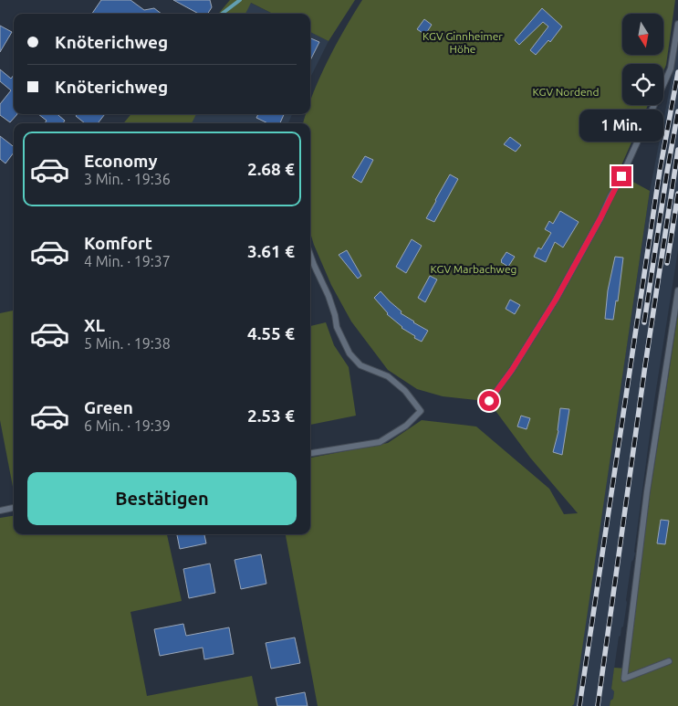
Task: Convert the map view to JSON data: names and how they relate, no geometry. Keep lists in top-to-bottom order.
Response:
{
  "parks": ["KGV Ginnheimer Höhe", "KGV Nordend", "KGV Marbachweg"],
  "north": "bottom",
  "page": {
    "banner": ["Knöterichweg", "Knöterichweg"],
    "bubble": "1 Min.",
    "list": [
      {
        "name": "Economy",
        "note": "3 Min. · 19:36",
        "value": "2.68 €"
      },
      {
        "name": "Komfort",
        "note": "4 Min. · 19:37",
        "value": "3.61 €"
      },
      {
        "name": "XL",
        "note": "5 Min. · 19:38",
        "value": "4.55 €"
      },
      {
        "name": "Green",
        "note": "6 Min. · 19:39",
        "value": "2.53 €"
      }
    ],
    "buttons": "Bestätigen"
  }
}
